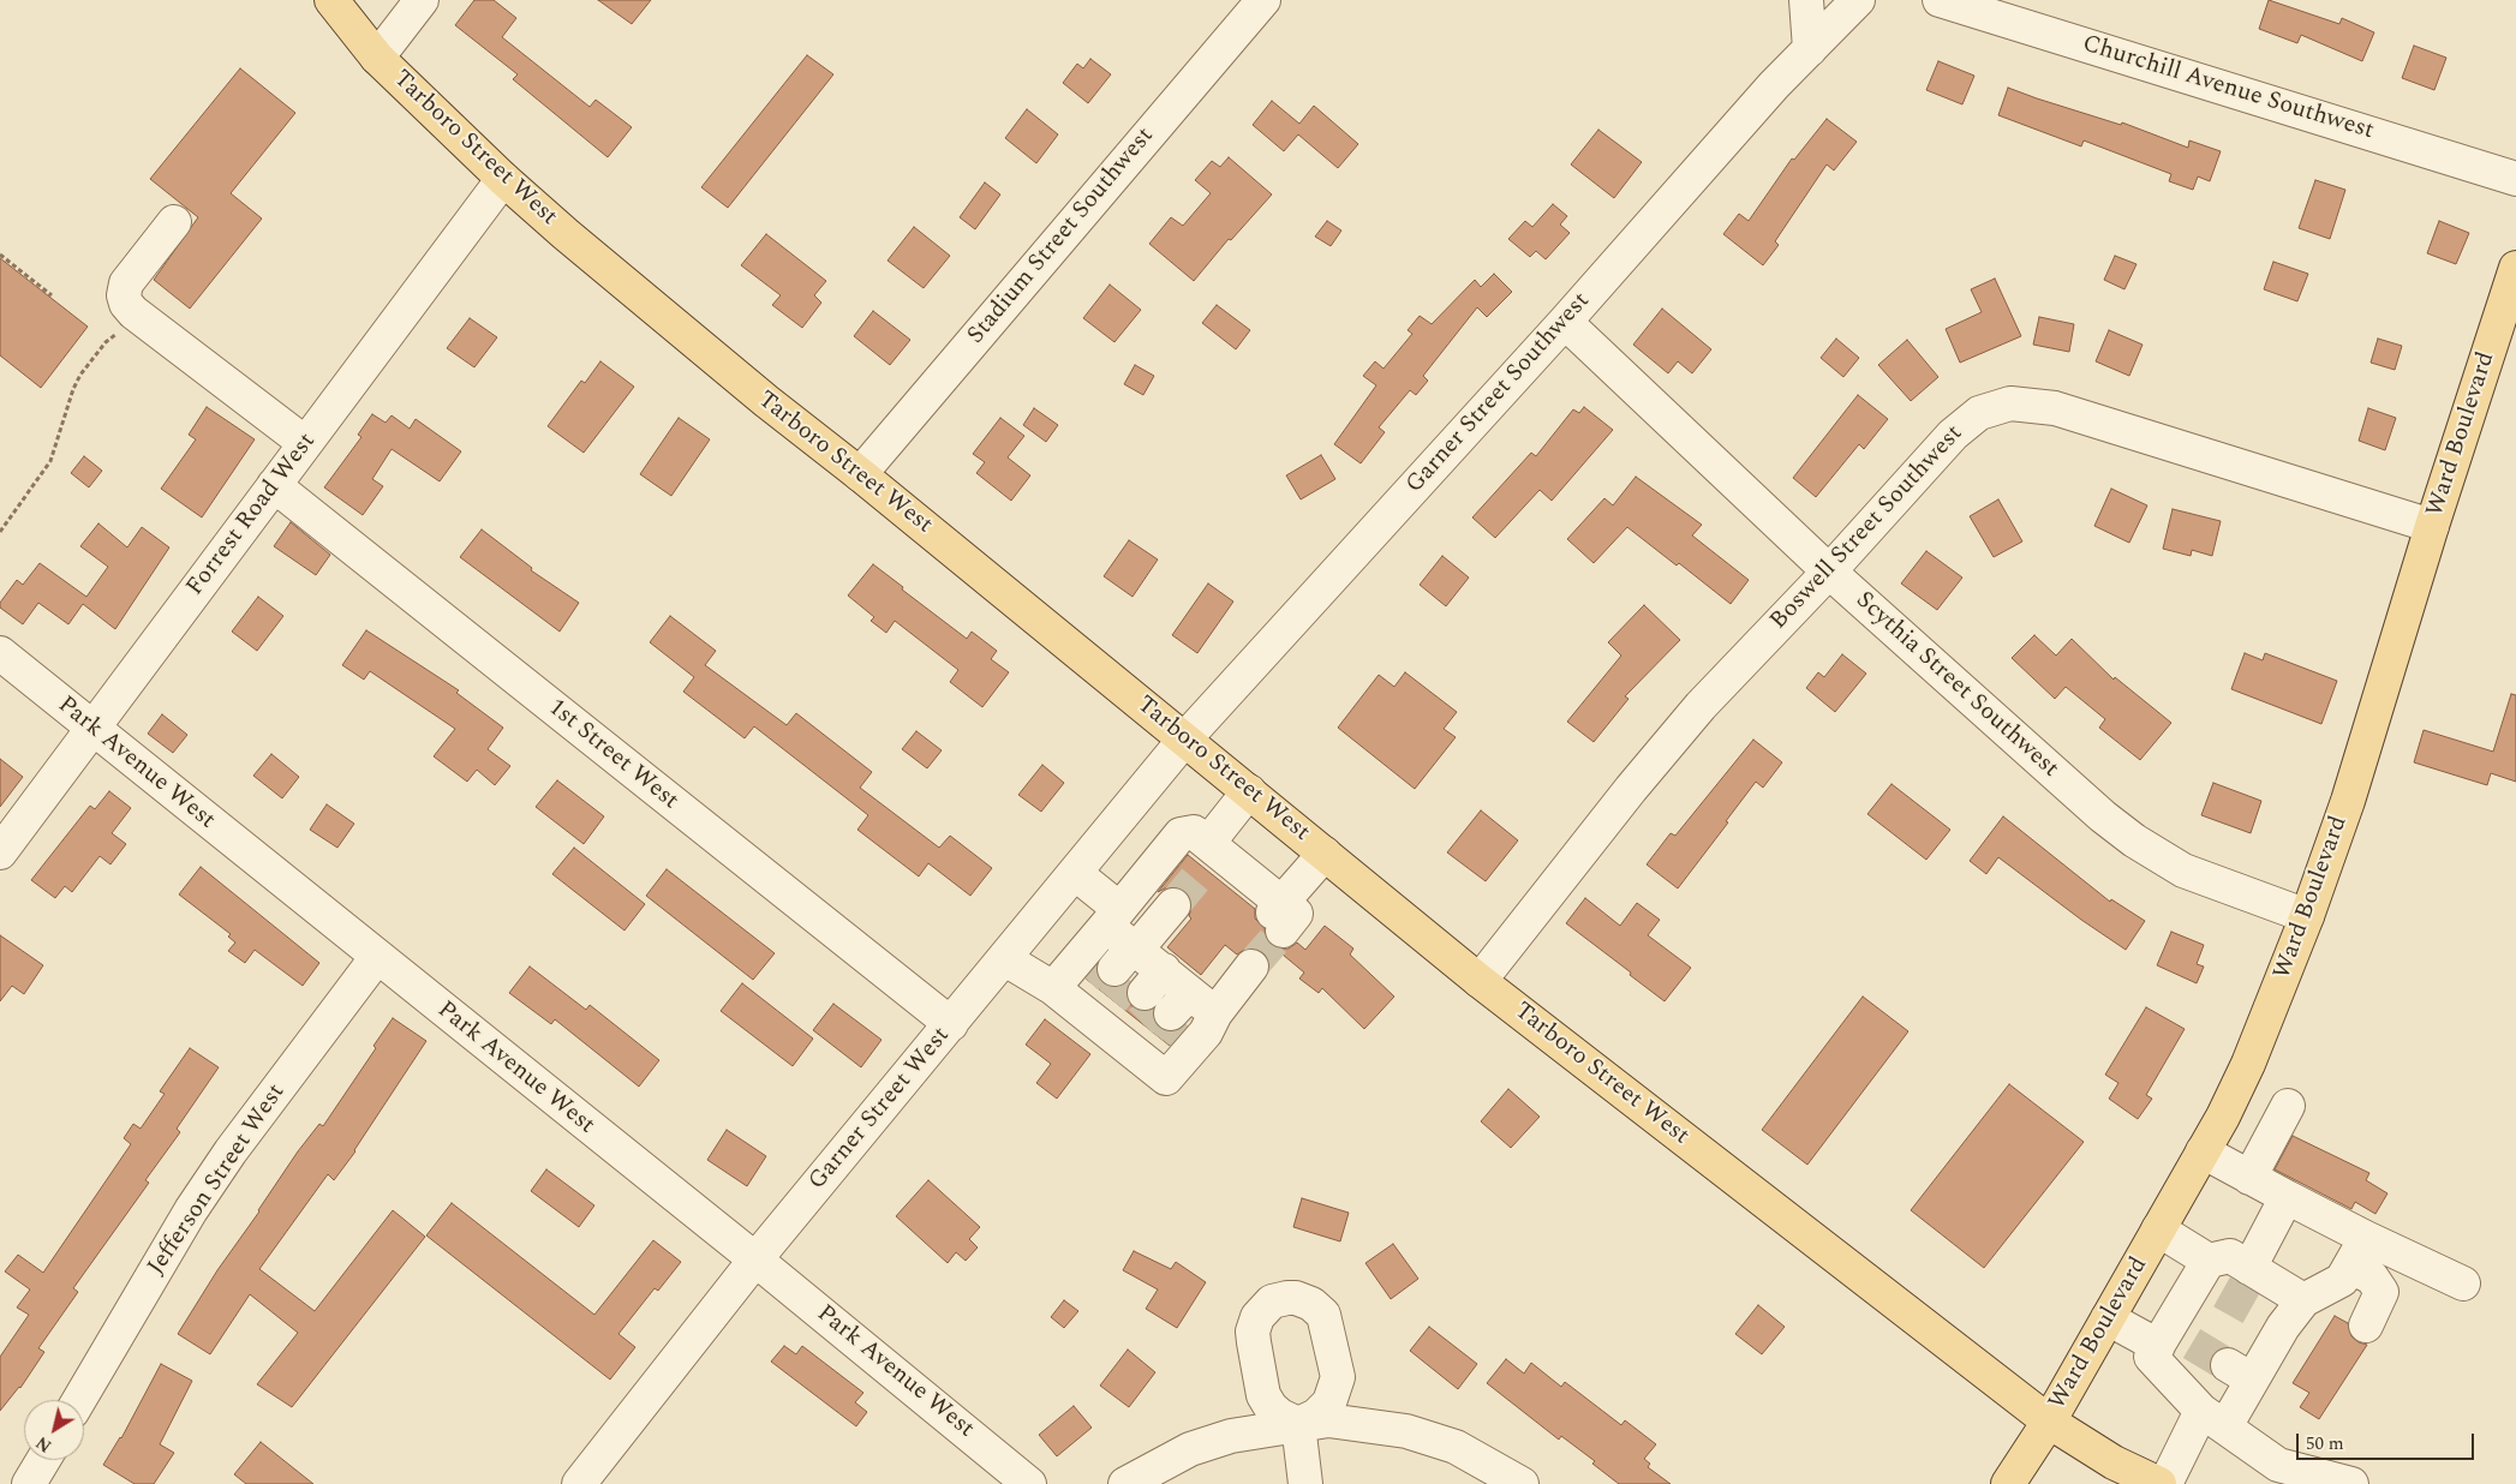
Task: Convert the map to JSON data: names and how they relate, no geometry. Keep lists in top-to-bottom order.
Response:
{
  "streets": {
    "main road": ["Tarboro Street West", "Ward Boulevard"],
    "street": [
      "Churchill Avenue Southwest",
      "Stadium Street Southwest",
      "Garner Street Southwest",
      "Forrest Road West",
      "Boswell Street Southwest",
      "Scythia Street Southwest",
      "1st Street West",
      "Park Avenue West",
      "Garner Street West",
      "Jefferson Street West"
    ]
  },
  "crossings": [
    ["Tarboro Street West", "Stadium Street Southwest"],
    ["Tarboro Street West", "Garner Street Southwest"],
    ["Tarboro Street West", "Ward Boulevard"],
    ["Tarboro Street West", "Forrest Road West"],
    ["Tarboro Street West", "Boswell Street Southwest"],
    ["Tarboro Street West", "Garner Street West"],
    ["Garner Street Southwest", "Scythia Street Southwest"],
    ["Garner Street Southwest", "Garner Street West"],
    ["Ward Boulevard", "Boswell Street Southwest"],
    ["Ward Boulevard", "Scythia Street Southwest"],
    ["Forrest Road West", "1st Street West"],
    ["Forrest Road West", "Park Avenue West"],
    ["Boswell Street Southwest", "Scythia Street Southwest"],
    ["1st Street West", "Garner Street West"],
    ["Park Avenue West", "Garner Street West"],
    ["Park Avenue West", "Jefferson Street West"]
  ],
  "scale_bar": "50 m",
  "north": "bottom left"
}
